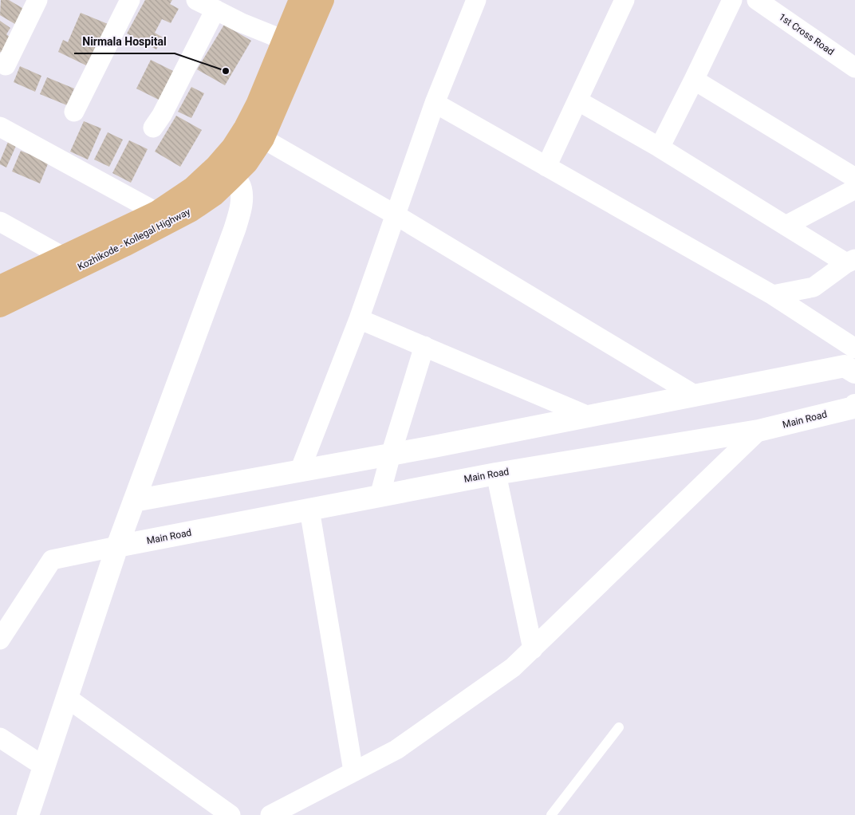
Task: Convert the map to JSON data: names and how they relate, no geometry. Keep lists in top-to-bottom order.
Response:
{
  "streets": {
    "main road": ["Kozhikode - Kollegal Highway"],
    "street": ["1st Cross Road", "Main Road"]
  },
  "places": ["Nirmala Hospital"]
}
